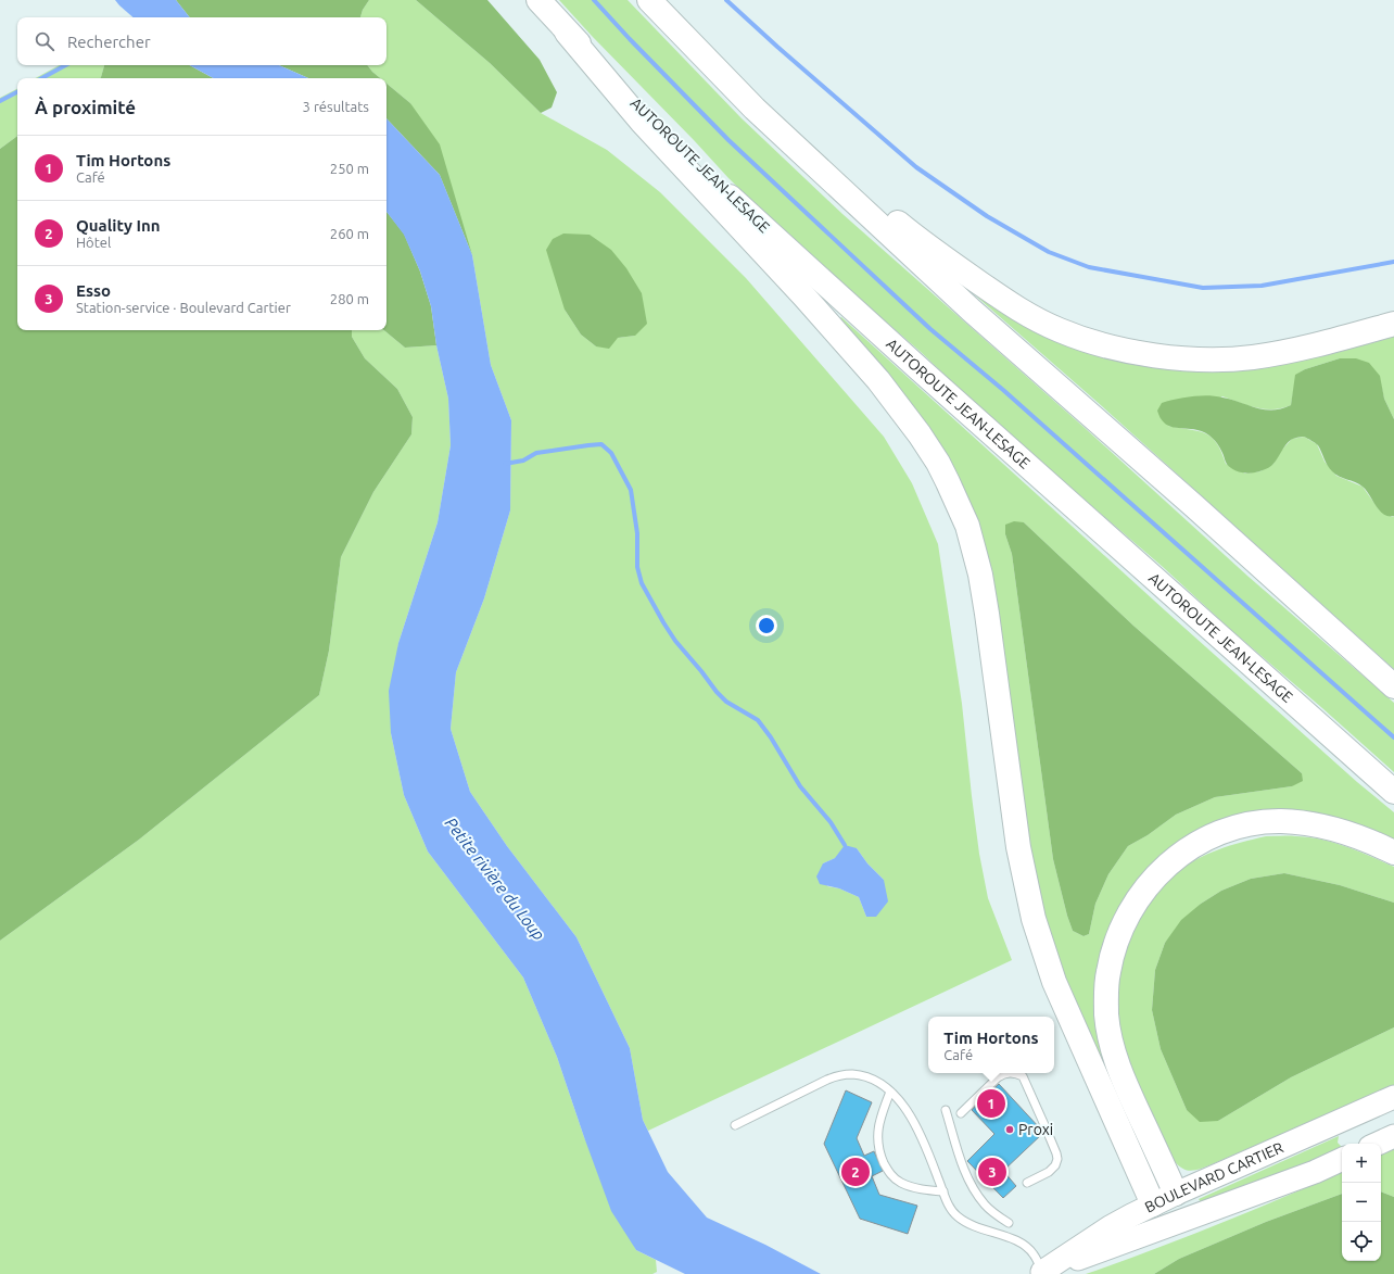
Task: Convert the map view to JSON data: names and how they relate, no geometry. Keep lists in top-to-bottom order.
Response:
{
  "streets": {
    "highway": ["AUTOROUTE JEAN-LESAGE"],
    "main road": ["BOULEVARD CARTIER"]
  },
  "water": ["Petite rivière du Loup"],
  "places": ["Proxi"],
  "page": {
    "search": "Rechercher",
    "heading": ["À proximité", "3 résultats"],
    "list": [
      {
        "mark": "1",
        "name": "Tim Hortons",
        "note": "Café",
        "value": "250 m"
      },
      {
        "mark": "2",
        "name": "Quality Inn",
        "note": "Hôtel",
        "value": "260 m"
      },
      {
        "mark": "3",
        "name": "Esso",
        "note": "Station-service · Boulevard Cartier",
        "value": "280 m"
      }
    ],
    "popup": ["Tim Hortons", "Café"],
    "pins": ["1", "2", "3"],
    "map_buttons": ["+", "−"]
  }
}
